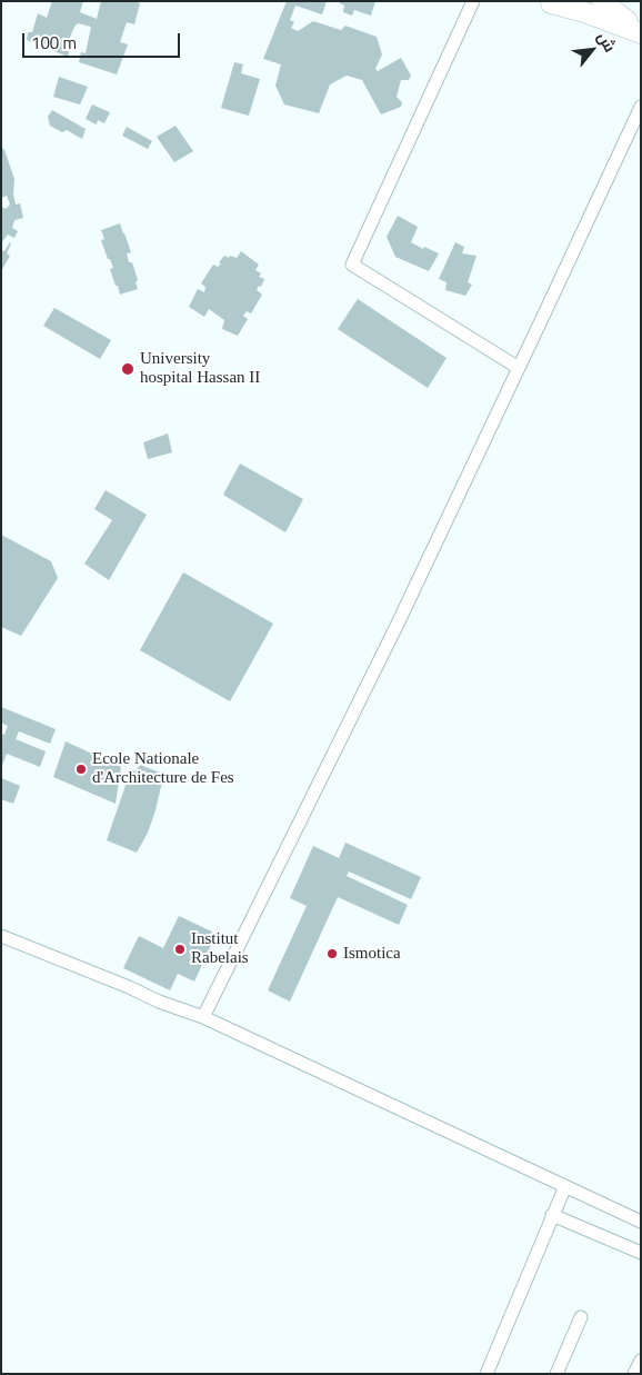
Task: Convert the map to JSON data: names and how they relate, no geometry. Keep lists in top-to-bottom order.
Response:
{
  "places": [
    "University hospital Hassan II",
    "Ecole Nationale d'Architecture de Fes",
    "Institut Rabelais",
    "Ismotica"
  ],
  "scale_bar": "100 m",
  "north": "top right"
}
